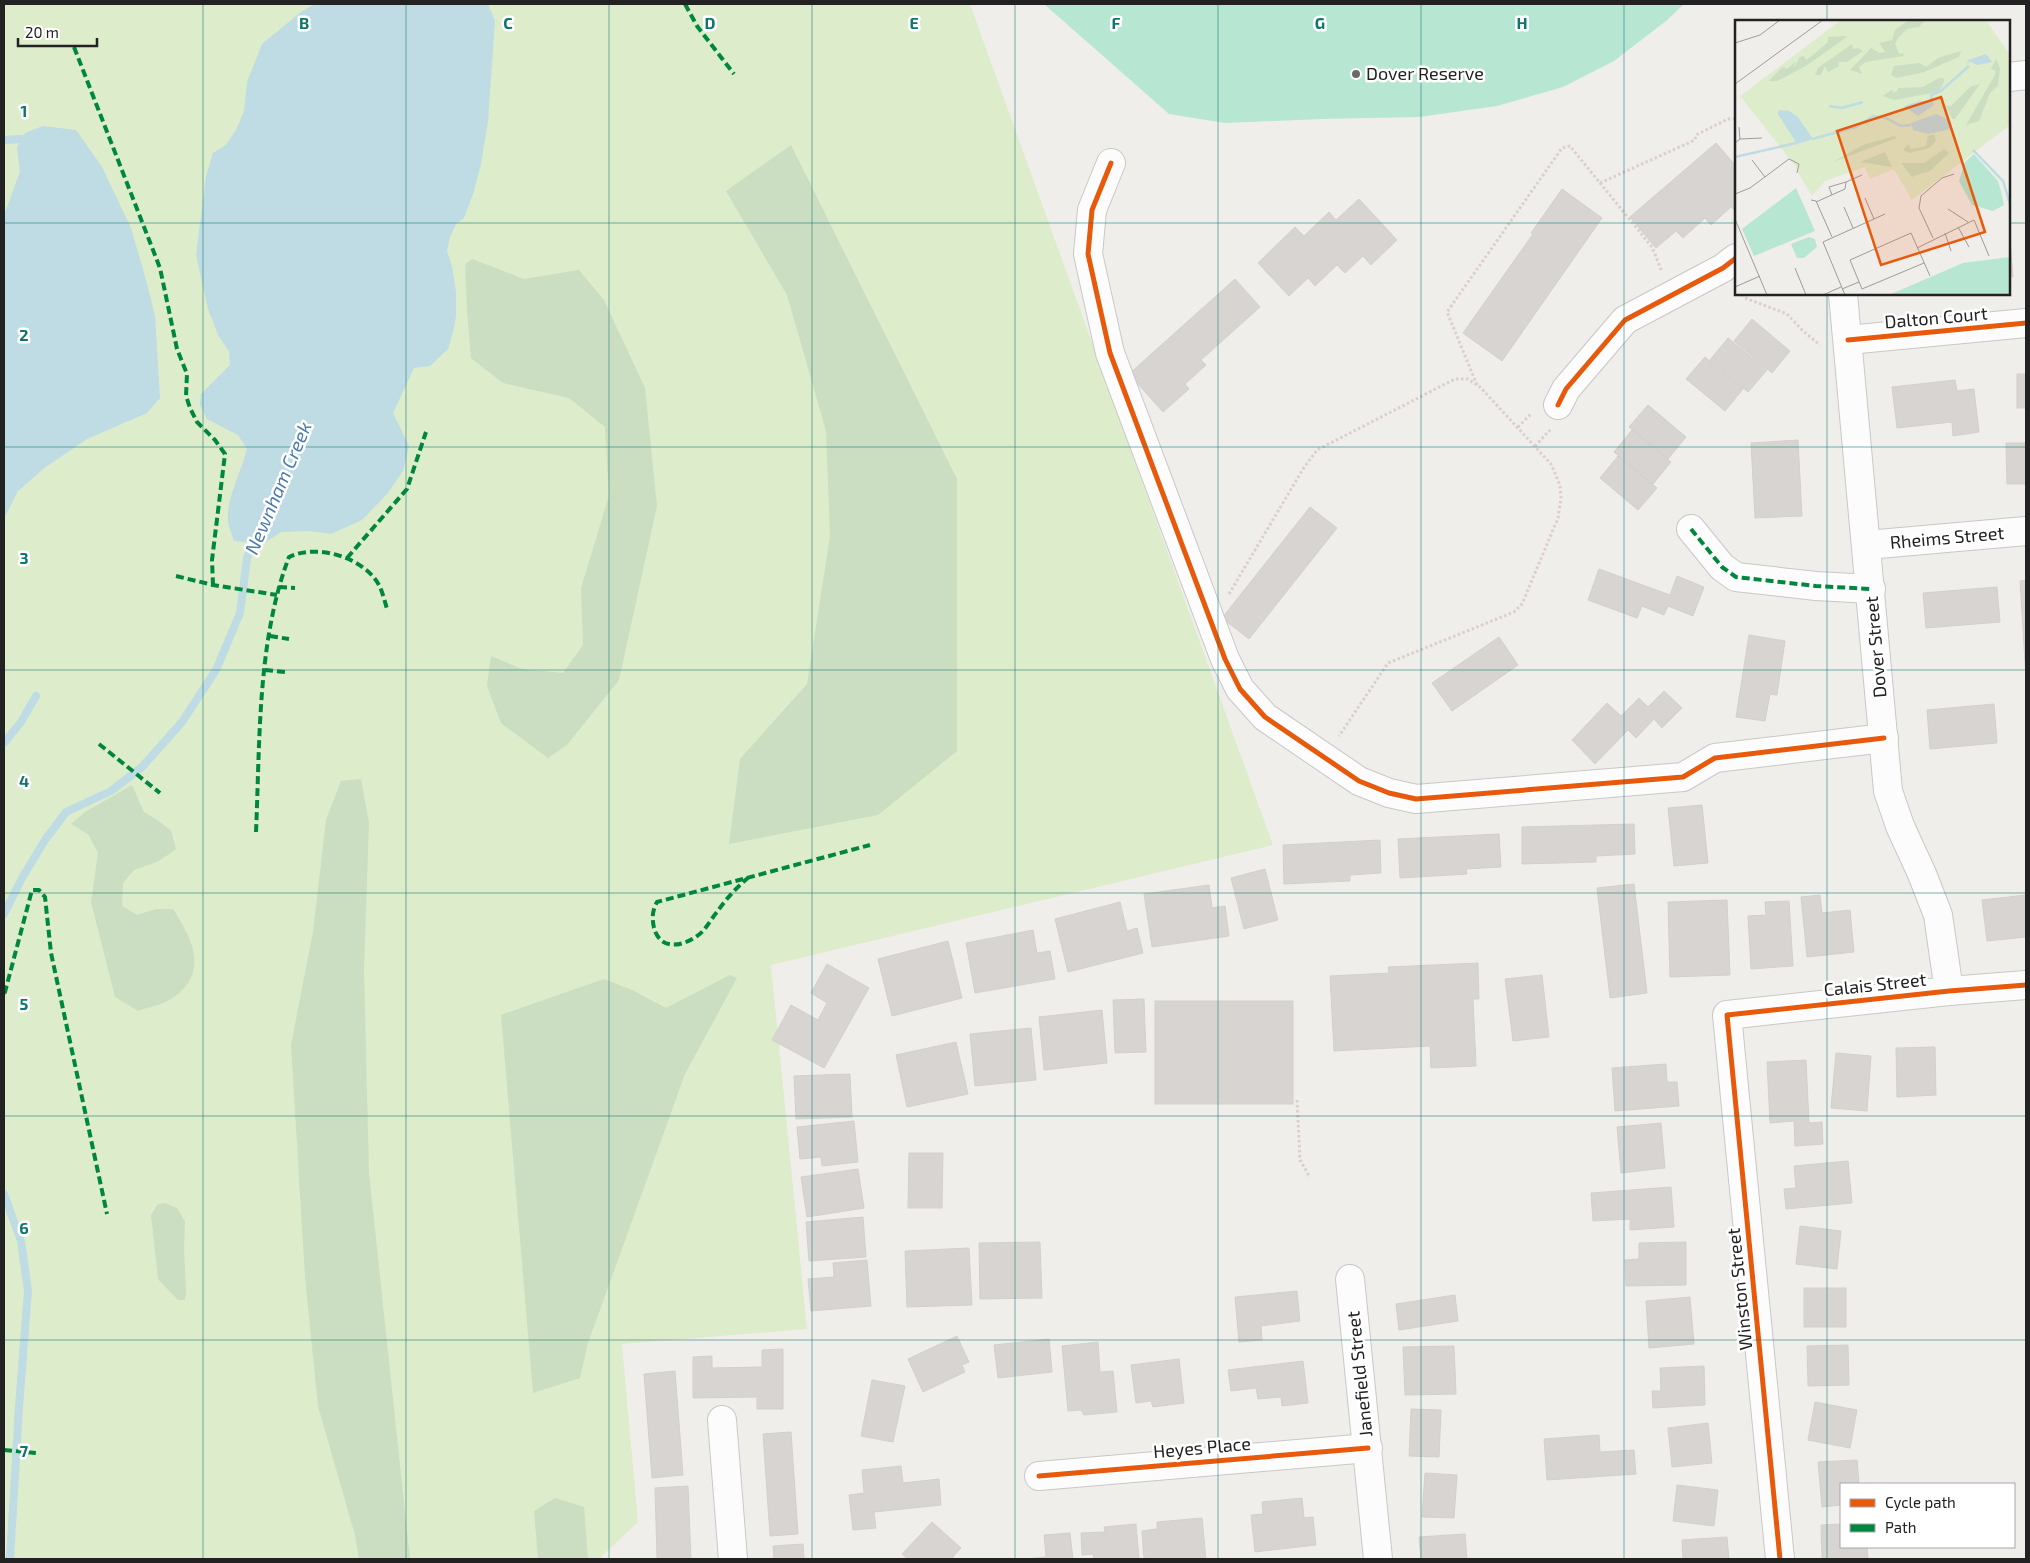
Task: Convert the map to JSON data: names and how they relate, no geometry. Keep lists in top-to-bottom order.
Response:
{
  "streets": {
    "street": [
      "Dalton Court",
      "Rheims Street",
      "Dover Street",
      "Calais Street",
      "Winston Street",
      "Janefield Street",
      "Heyes Place"
    ]
  },
  "crossings": [
    ["Dalton Court", "Dover Street"],
    ["Rheims Street", "Dover Street"],
    ["Dover Street", "Calais Street"],
    ["Calais Street", "Winston Street"],
    ["Janefield Street", "Heyes Place"]
  ],
  "water": ["Newnham Creek"],
  "places": ["Dover Reserve"],
  "legend": ["Cycle path", "Path"],
  "scale_bar": "20 m",
  "grid": {
    "columns": [
      "B",
      "C",
      "D",
      "E",
      "F",
      "G",
      "H"
    ],
    "rows": [
      "1",
      "2",
      "3",
      "4",
      "5",
      "6",
      "7"
    ]
  }
}
